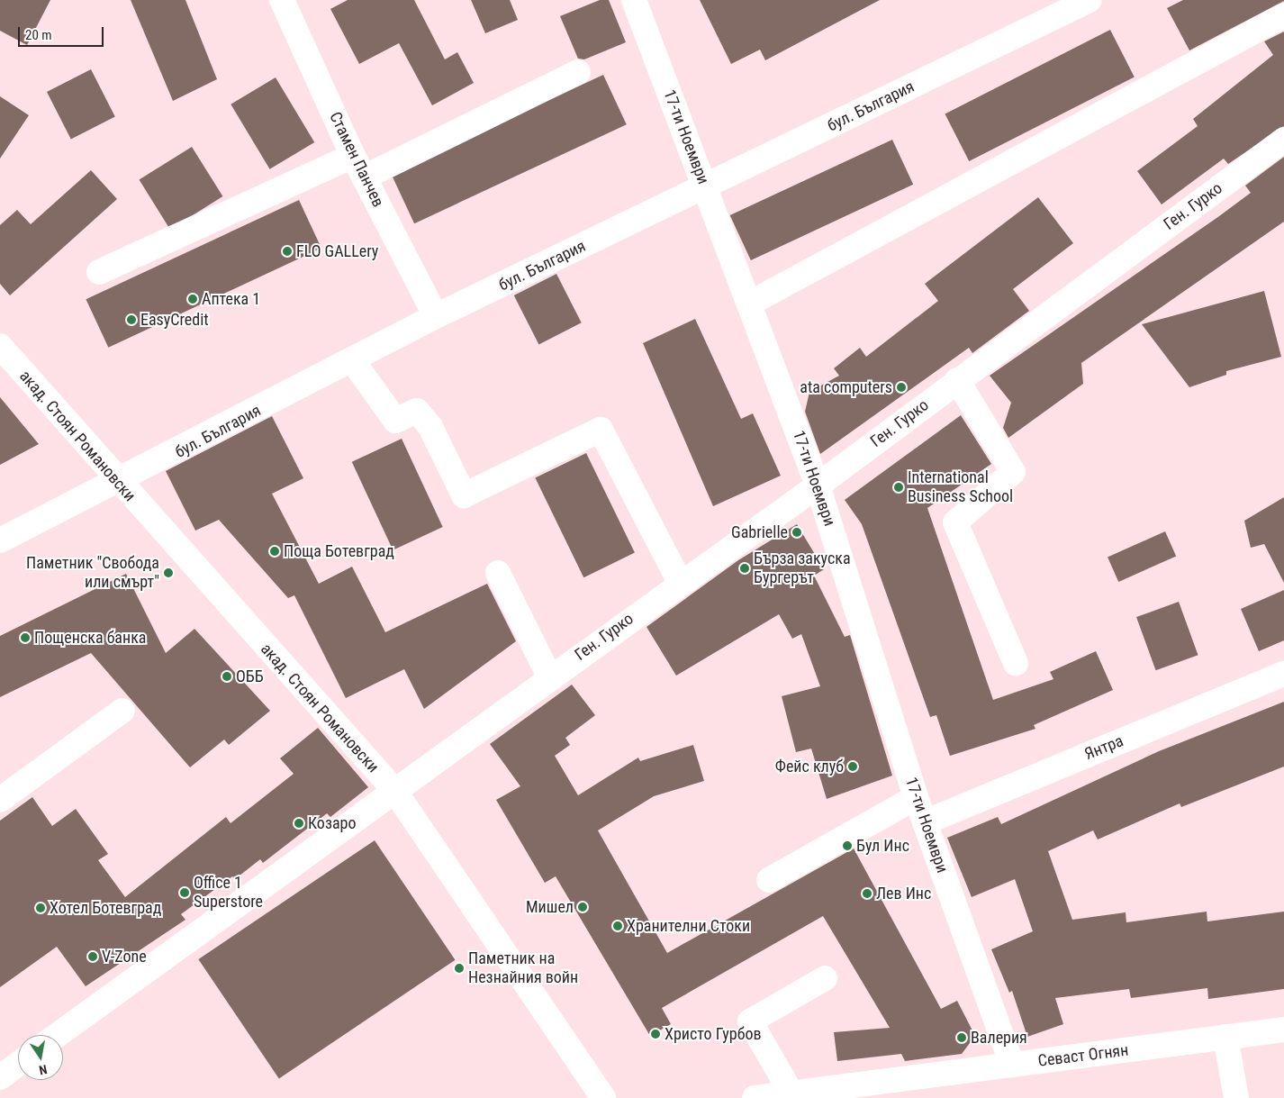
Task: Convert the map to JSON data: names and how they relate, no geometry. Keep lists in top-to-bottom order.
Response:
{
  "streets": {
    "street": [
      "бул. България",
      "17-ти Ноември",
      "Стамен Панчев",
      "Ген. Гурко",
      "акад. Стоян Романовски",
      "Янтра",
      "Севаст Огнян"
    ]
  },
  "crossings": [
    ["бул. България", "17-ти Ноември"],
    ["бул. България", "Стамен Панчев"],
    ["бул. България", "акад. Стоян Романовски"],
    ["17-ти Ноември", "Ген. Гурко"],
    ["17-ти Ноември", "Янтра"],
    ["17-ти Ноември", "Севаст Огнян"],
    ["Ген. Гурко", "акад. Стоян Романовски"]
  ],
  "places": [
    "FLO GALLery",
    "Аптека 1",
    "EasyCredit",
    "ata computers",
    "International Business School",
    "Gabrielle",
    "Поща Ботевград",
    "Бърза закуска Бургерът",
    "Паметник \"Свобода или смърт\"",
    "Пощенска банка",
    "ОББ",
    "Фейс клуб",
    "Козаро",
    "Бул Инс",
    "Office 1 Superstore",
    "Лев Инс",
    "Мишел",
    "Хотел Ботевград",
    "Хранителни Стоки",
    "V-Zone",
    "Паметник на Незнайния войн",
    "Христо Гурбов",
    "Валерия"
  ],
  "scale_bar": "20 m",
  "north": "bottom"
}
